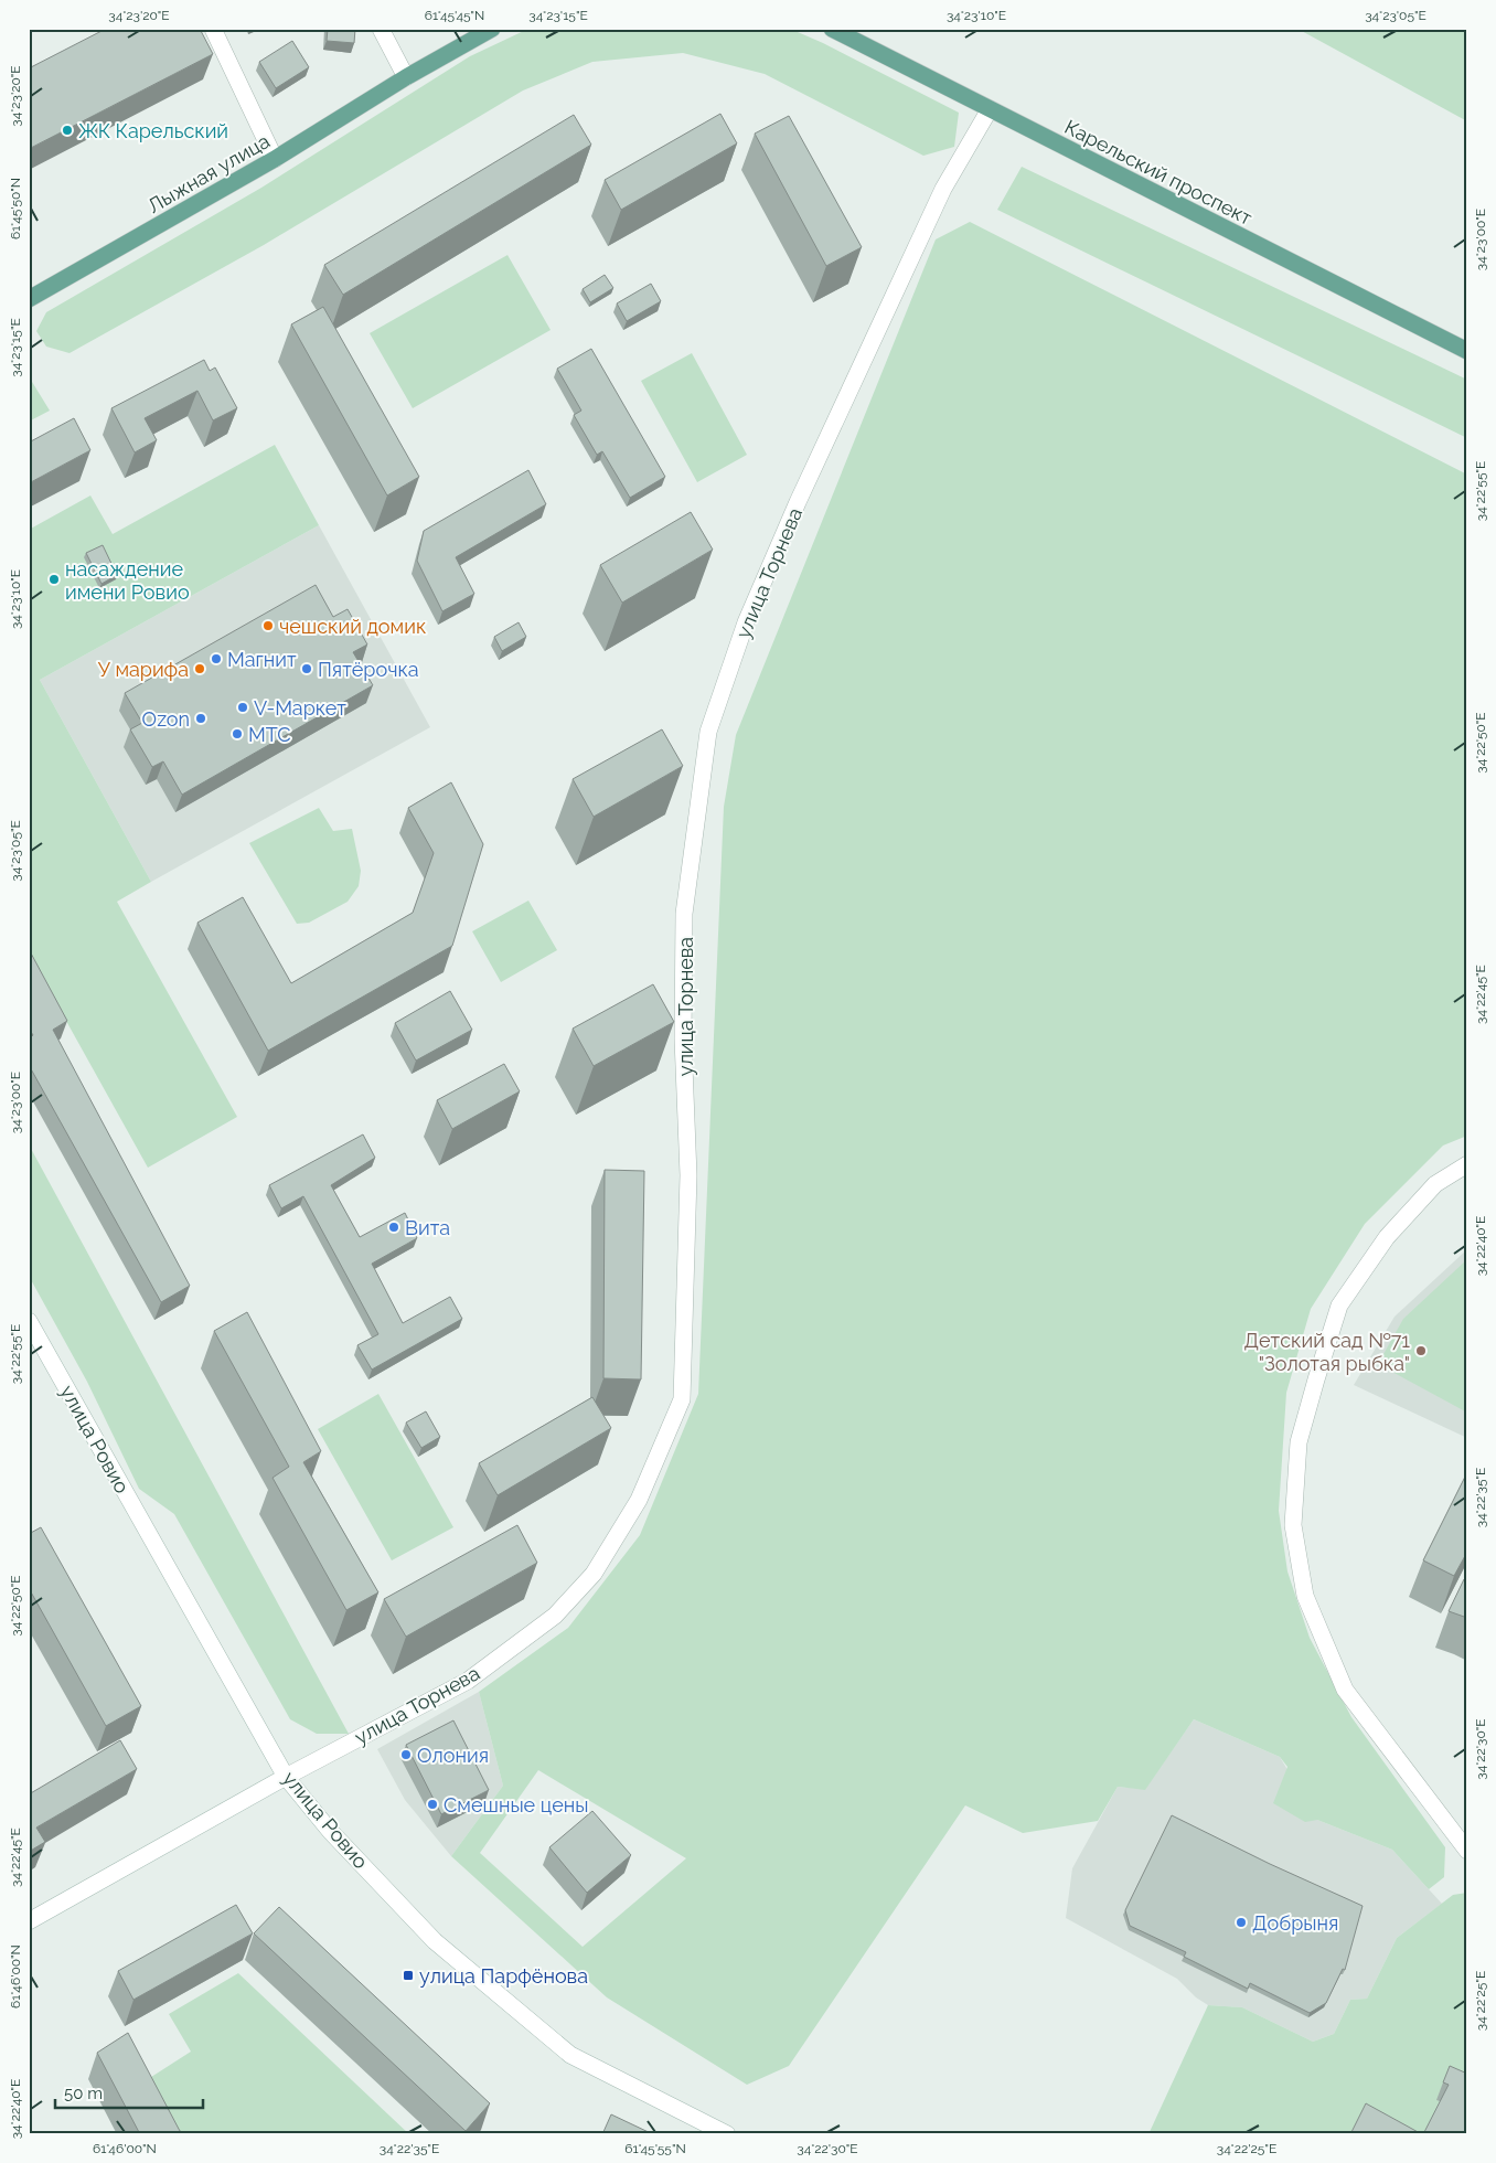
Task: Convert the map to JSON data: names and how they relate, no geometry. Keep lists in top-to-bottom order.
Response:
{
  "streets": {
    "main road": ["Карельский проспект", "Лыжная улица"],
    "street": ["улица Торнева", "улица Ровио"]
  },
  "crossings": [
    ["Карельский проспект", "улица Торнева"],
    ["улица Торнева", "улица Ровио"]
  ],
  "places": {
    "other": [
      "ЖК Карельский",
      "насаждение имени Ровио",
      "чешский домик",
      "Магнит",
      "У марифа",
      "Пятёрочка",
      "V-Маркет",
      "Ozon",
      "МТС",
      "Вита",
      "Детский сад №71 \"Золотая рыбка\"",
      "Олония",
      "Смешные цены",
      "Добрыня"
    ],
    "transit": ["улица Парфёнова"]
  },
  "scale_bar": "50 m",
  "coordinates": [
    "34°23'20\"E",
    "61°45'45\"N",
    "34°23'15\"E",
    "34°23'10\"E",
    "34°23'05\"E",
    "61°45'50\"N",
    "34°23'00\"E",
    "34°22'55\"E",
    "34°22'50\"E",
    "34°22'45\"E",
    "34°22'40\"E",
    "34°22'35\"E",
    "34°22'30\"E",
    "61°46'00\"N",
    "34°22'25\"E",
    "61°45'55\"N"
  ]
}
